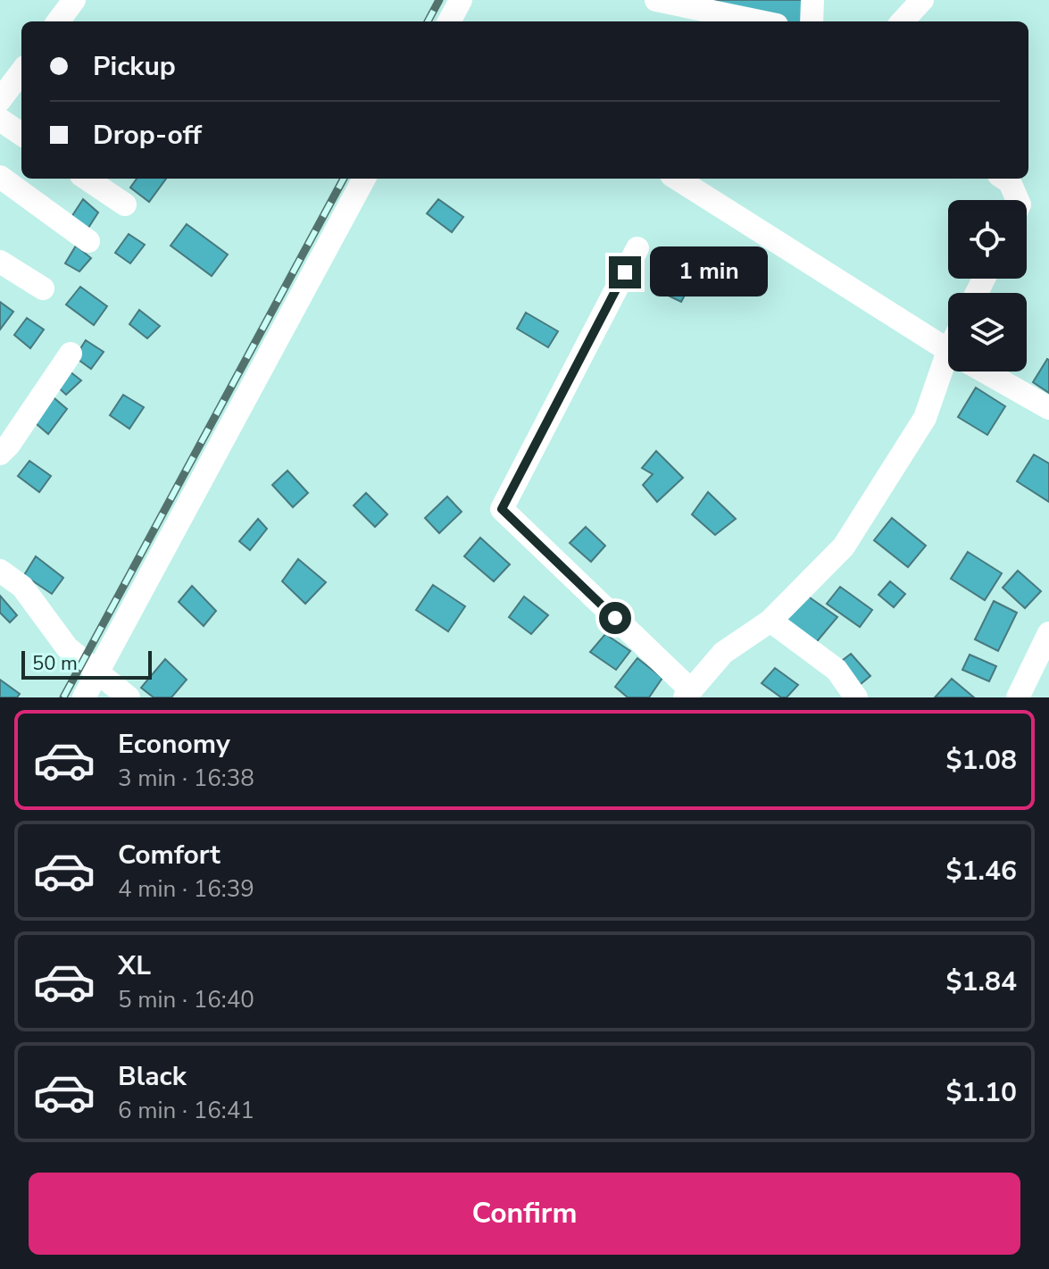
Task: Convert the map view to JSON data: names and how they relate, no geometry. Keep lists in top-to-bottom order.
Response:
{
  "scale_bar": "50 m",
  "page": {
    "banner": ["Pickup", "Drop-off"],
    "bubble": "1 min",
    "scale": "50 m",
    "list": [
      {
        "name": "Economy",
        "note": "3 min · 16:38",
        "value": "$1.08"
      },
      {
        "name": "Comfort",
        "note": "4 min · 16:39",
        "value": "$1.46"
      },
      {
        "name": "XL",
        "note": "5 min · 16:40",
        "value": "$1.84"
      },
      {
        "name": "Black",
        "note": "6 min · 16:41",
        "value": "$1.10"
      }
    ],
    "buttons": "Confirm"
  }
}
